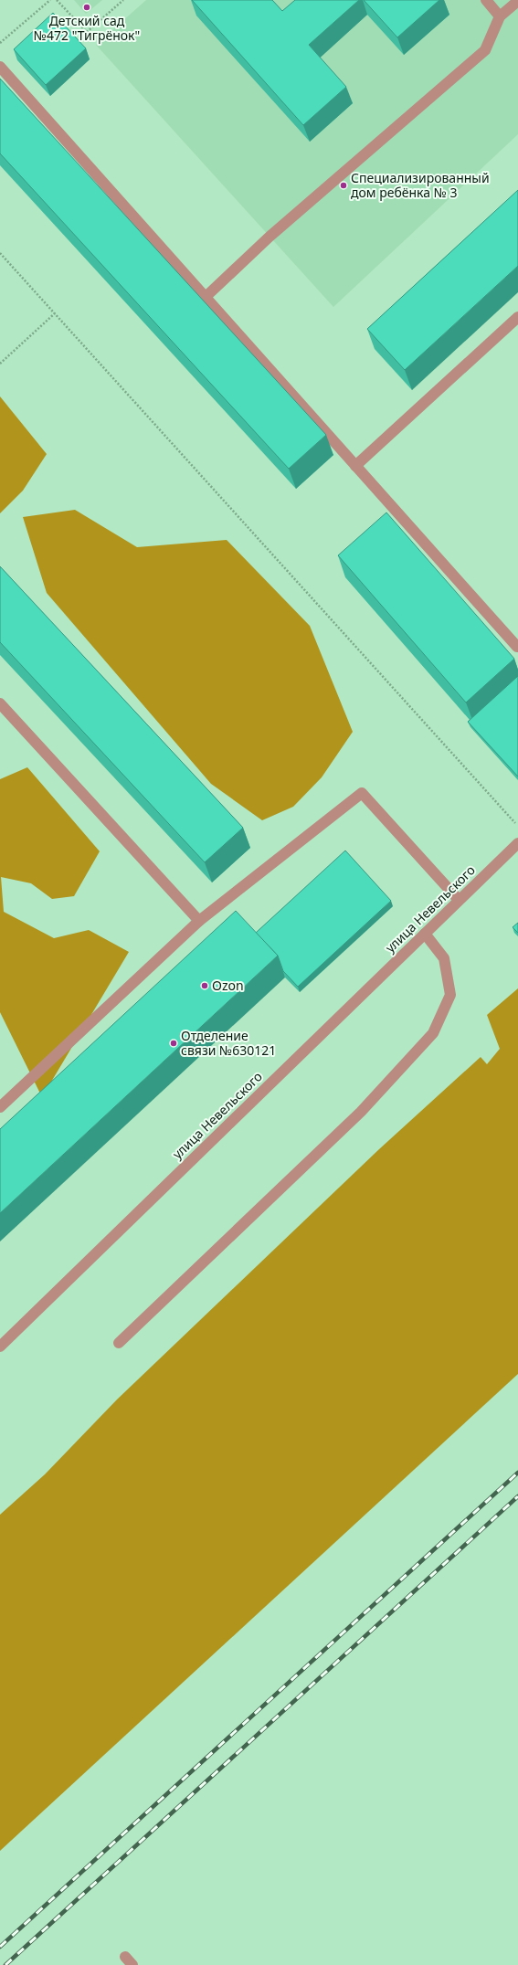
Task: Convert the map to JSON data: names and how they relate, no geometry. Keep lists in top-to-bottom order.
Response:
{
  "streets": {
    "street": ["улица Невельского"]
  },
  "places": [
    "Детский сад №472 \"Тигрёнок\"",
    "Специализированный дом ребёнка № 3",
    "Ozon",
    "Отделение связи №630121"
  ]
}
